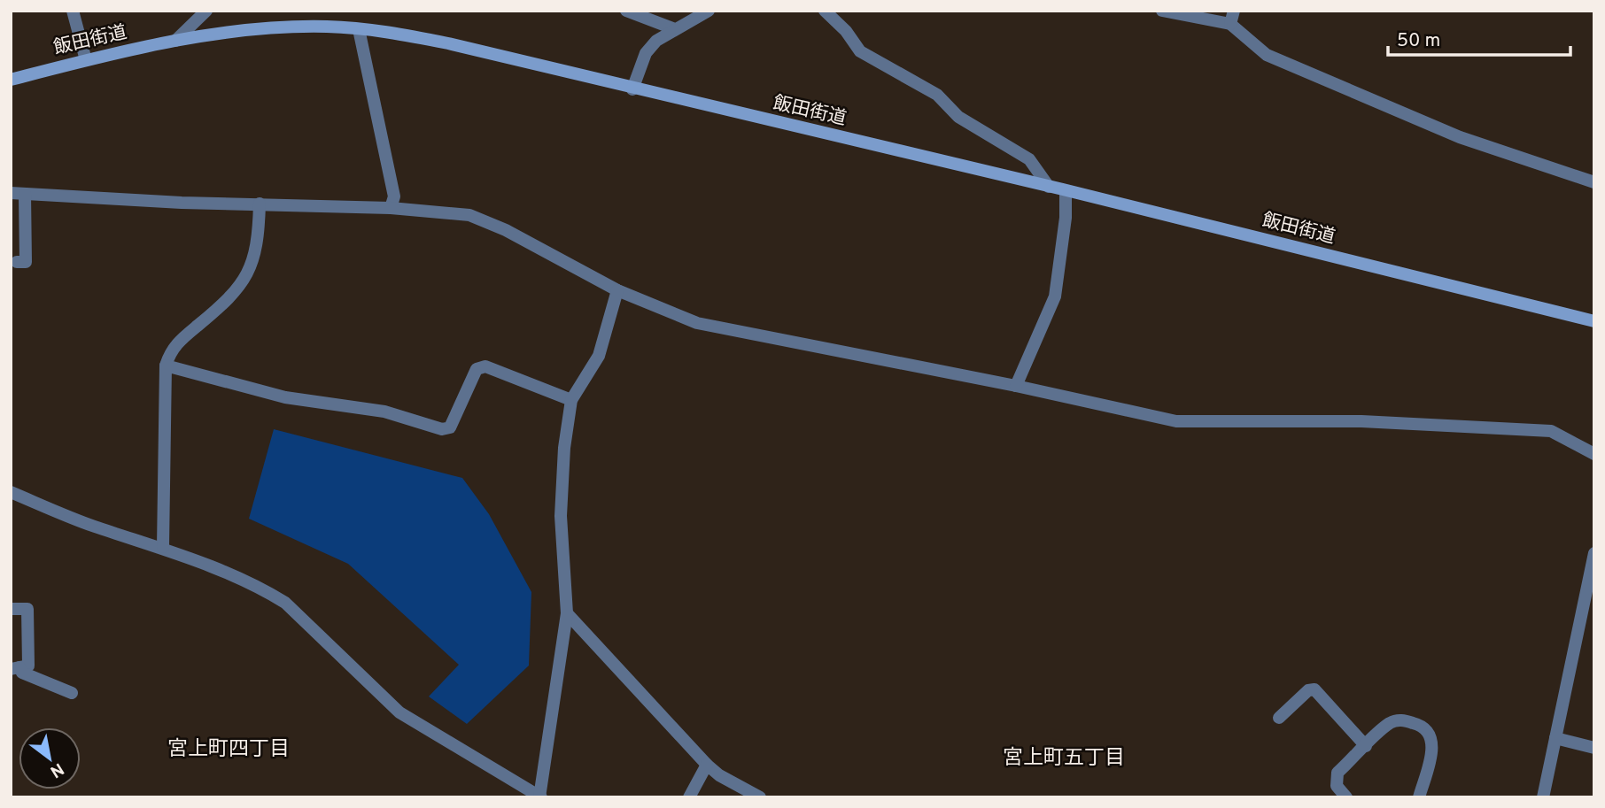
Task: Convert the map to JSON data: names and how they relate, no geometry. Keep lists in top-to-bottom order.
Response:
{
  "streets": {
    "main road": ["飯田街道"]
  },
  "districts": ["宮上町四丁目", "宮上町五丁目"],
  "scale_bar": "50 m",
  "north": "bottom right"
}
